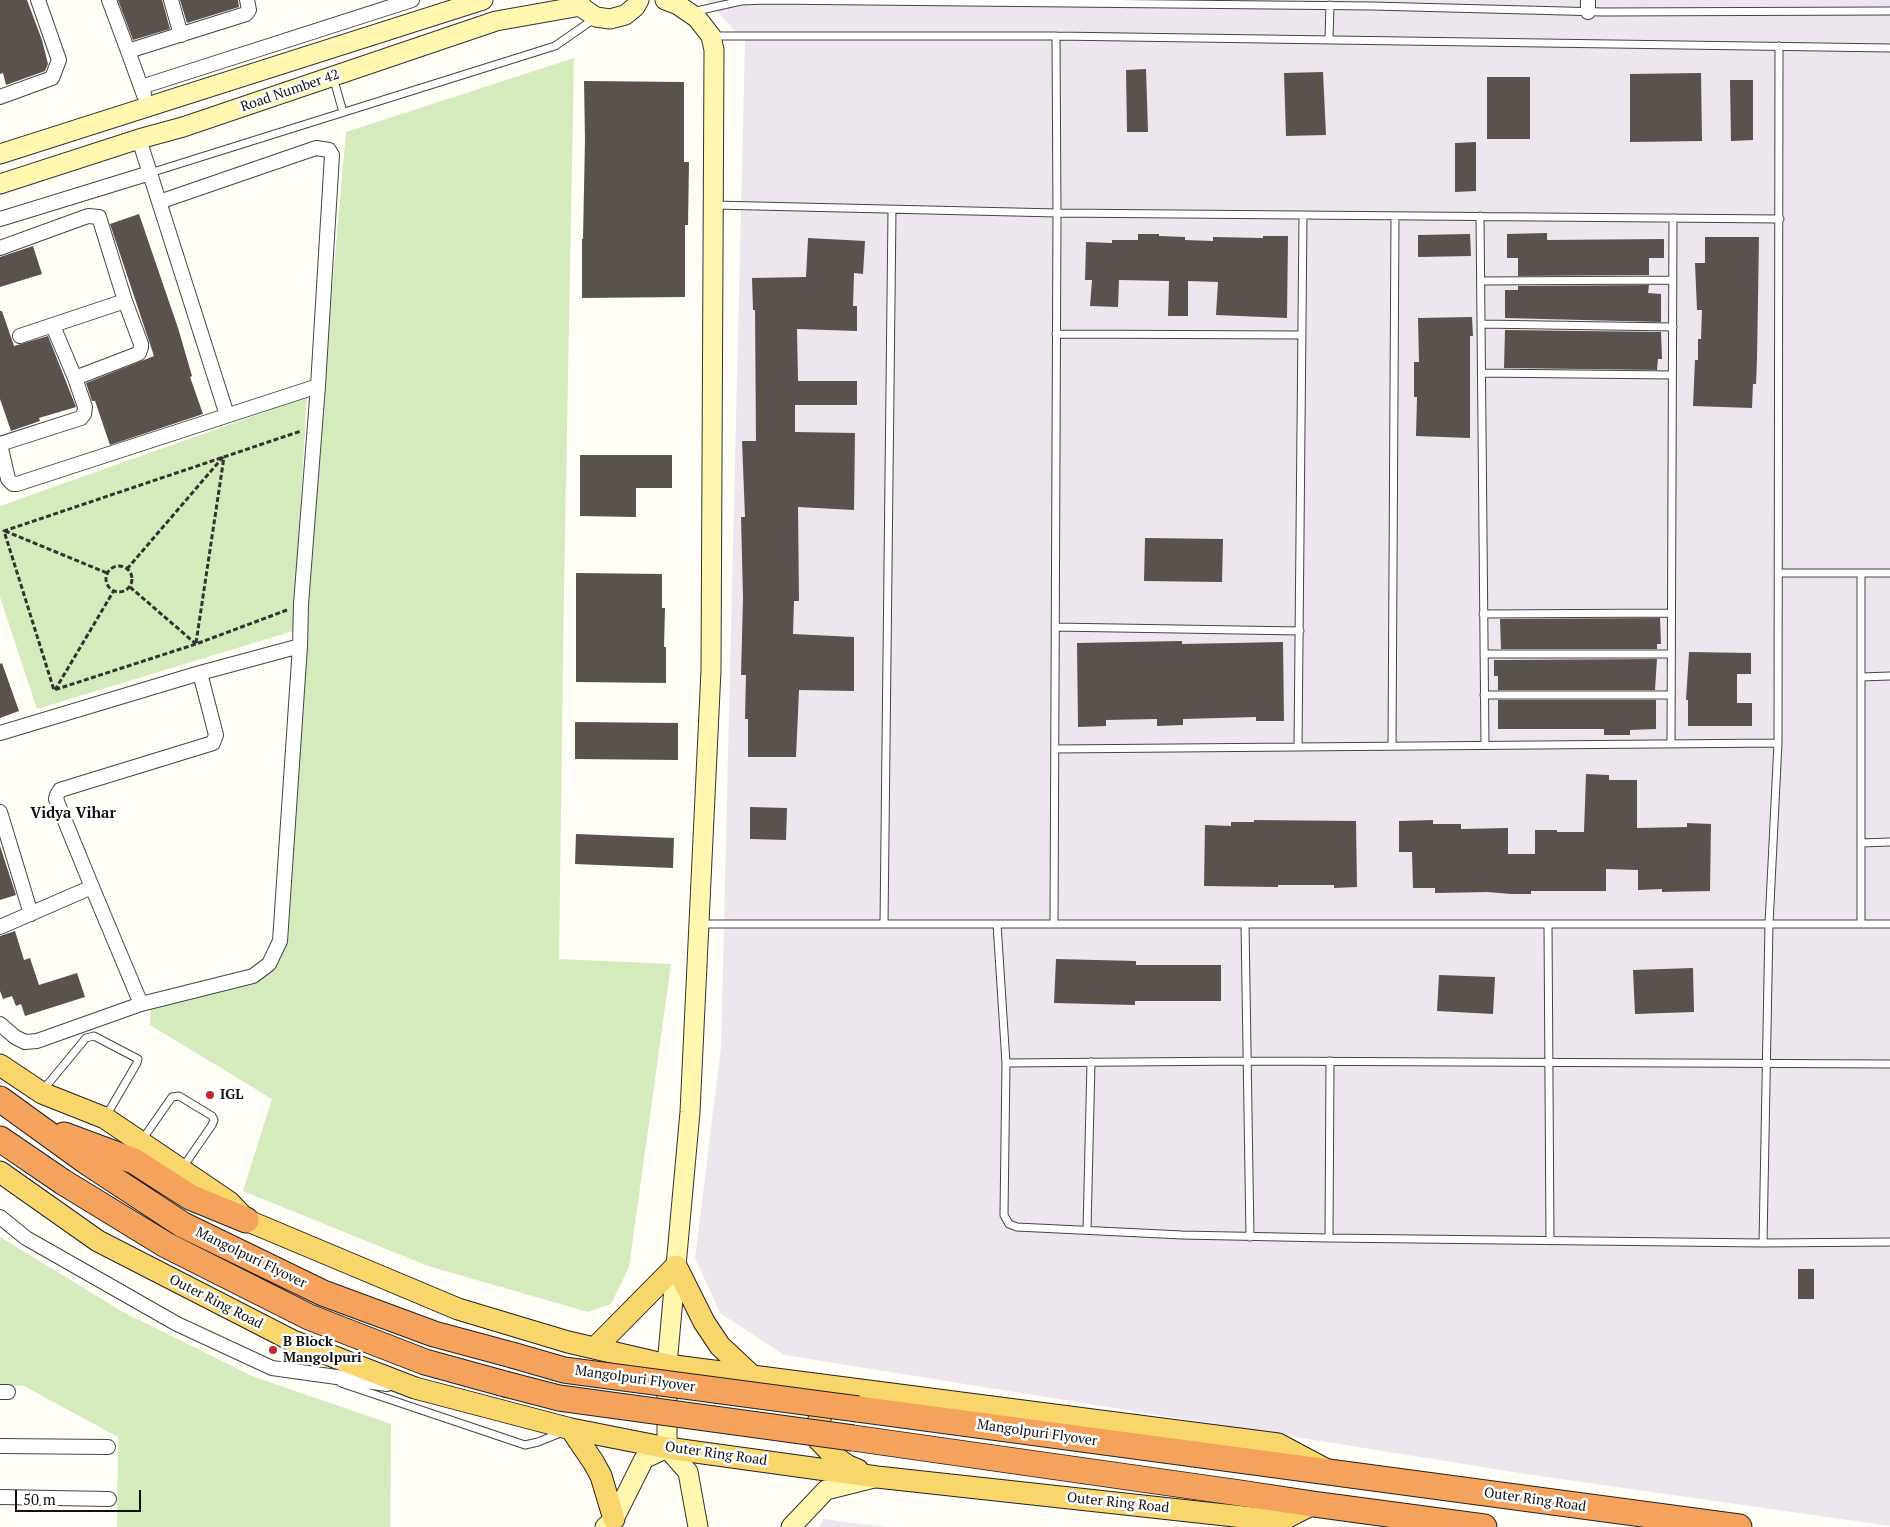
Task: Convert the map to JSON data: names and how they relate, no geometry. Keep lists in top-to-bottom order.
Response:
{
  "streets": {
    "highway": ["Mangolpuri Flyover", "Outer Ring Road"],
    "street": ["Road Number 42"]
  },
  "crossings": [
    ["Mangolpuri Flyover", "Outer Ring Road"]
  ],
  "districts": ["Vidya Vihar"],
  "places": ["IGL", "B Block Mangolpuri"],
  "scale_bar": "50 m"
}
